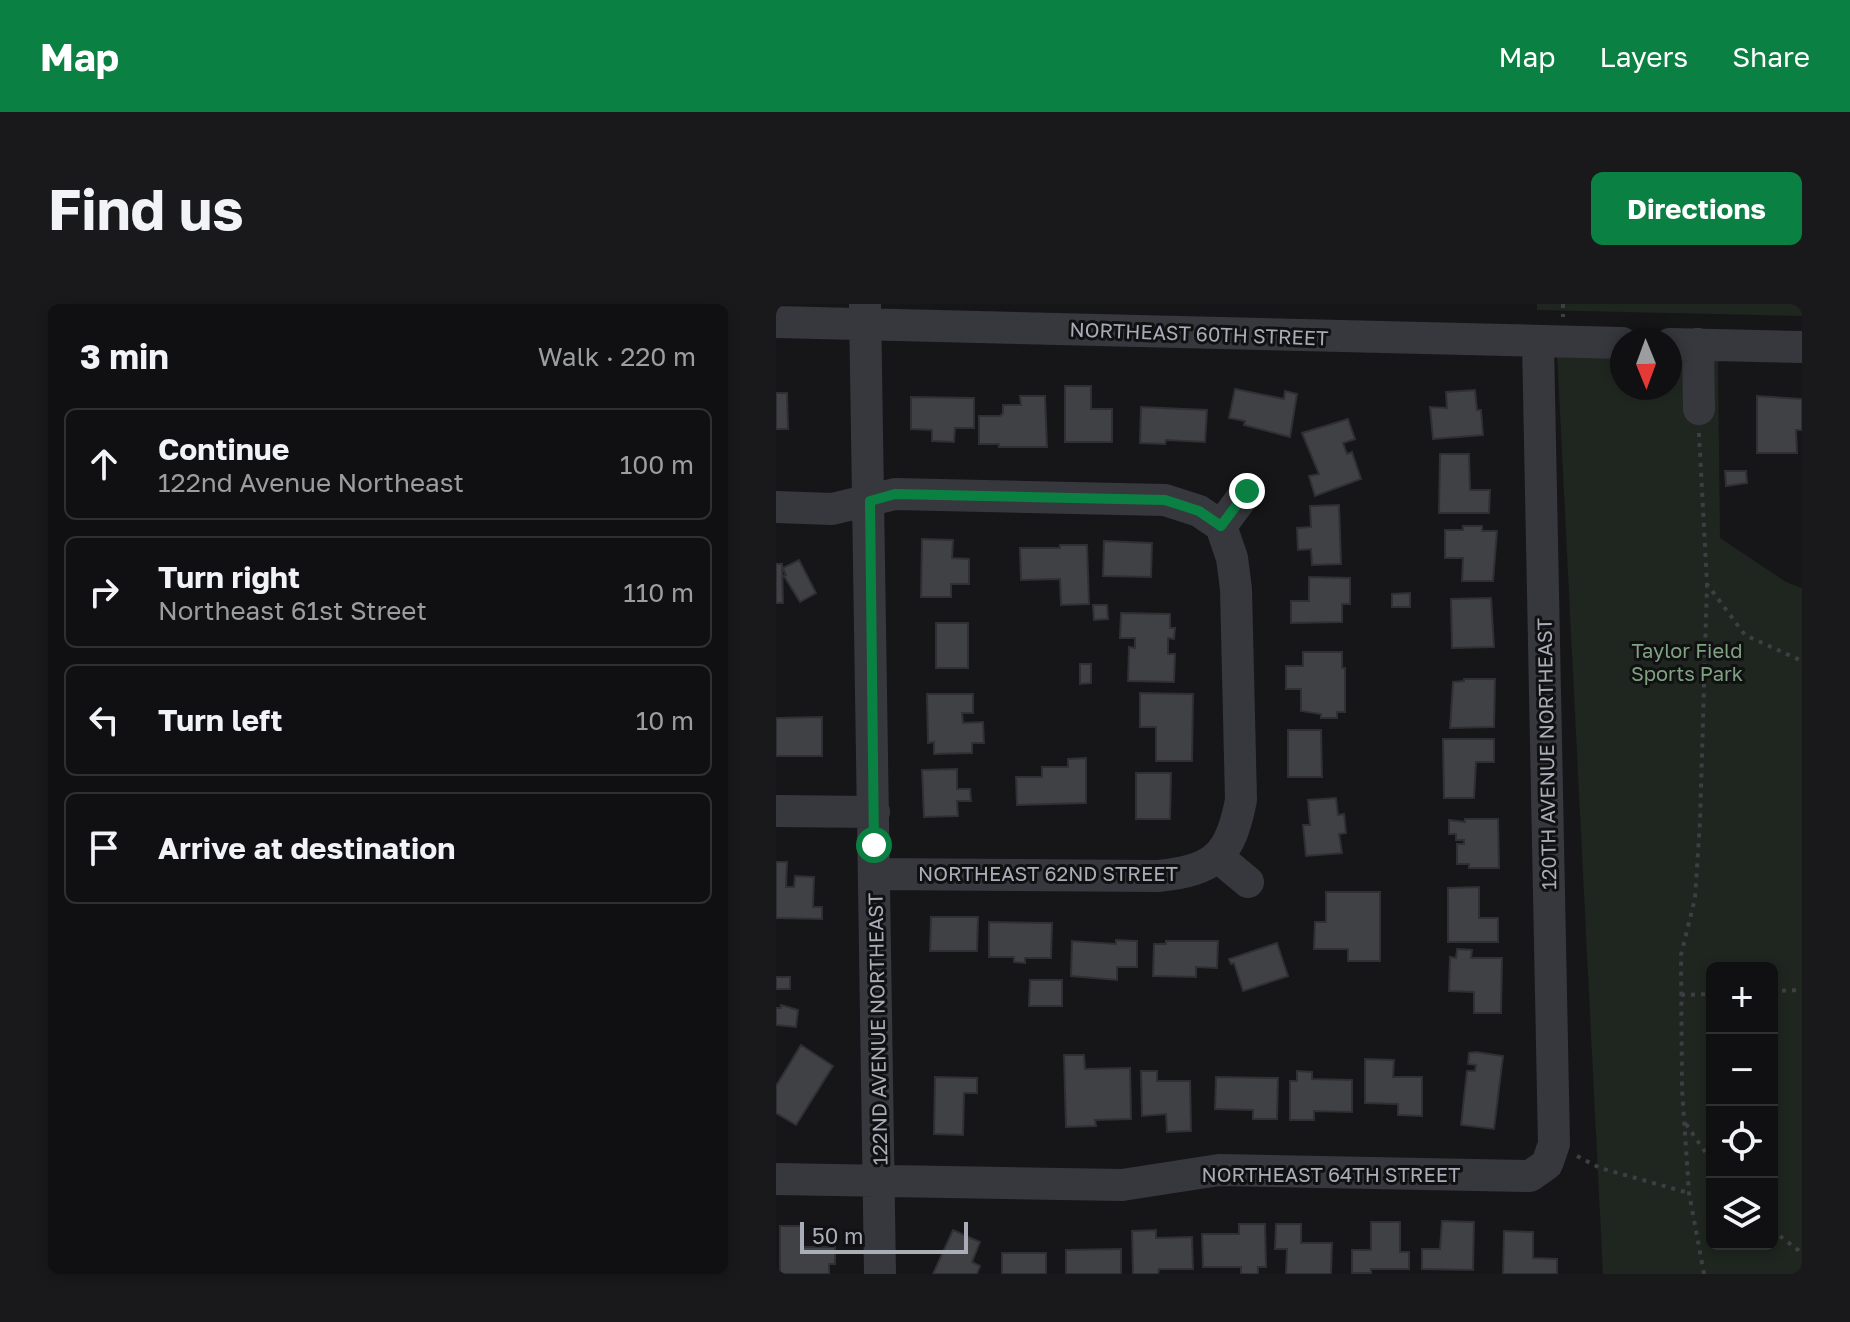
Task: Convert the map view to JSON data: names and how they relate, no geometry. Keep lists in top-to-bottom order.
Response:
{
  "streets": {
    "street": [
      "NORTHEAST 60TH STREET",
      "120TH AVENUE NORTHEAST",
      "NORTHEAST 62ND STREET",
      "122ND AVENUE NORTHEAST",
      "NORTHEAST 64TH STREET"
    ]
  },
  "crossings": [
    ["NORTHEAST 60TH STREET", "120TH AVENUE NORTHEAST"],
    ["NORTHEAST 60TH STREET", "122ND AVENUE NORTHEAST"],
    ["120TH AVENUE NORTHEAST", "NORTHEAST 64TH STREET"],
    ["NORTHEAST 62ND STREET", "122ND AVENUE NORTHEAST"],
    ["122ND AVENUE NORTHEAST", "NORTHEAST 64TH STREET"]
  ],
  "parks": ["Taylor Field Sports Park"],
  "scale_bar": "50 m",
  "north": "bottom",
  "page": {
    "header": "Map",
    "nav": ["Map", "Layers", "Share"],
    "buttons": "Directions",
    "title": "Find us",
    "heading": ["3 min", "Walk · 220 m"],
    "list": [
      ["Continue", "122nd Avenue Northeast", "100 m"],
      ["Turn right", "Northeast 61st Street", "110 m"],
      ["Turn left", "10 m"],
      "Arrive at destination"
    ],
    "map_buttons": ["+", "−"],
    "scale": "50 m"
  }
}
